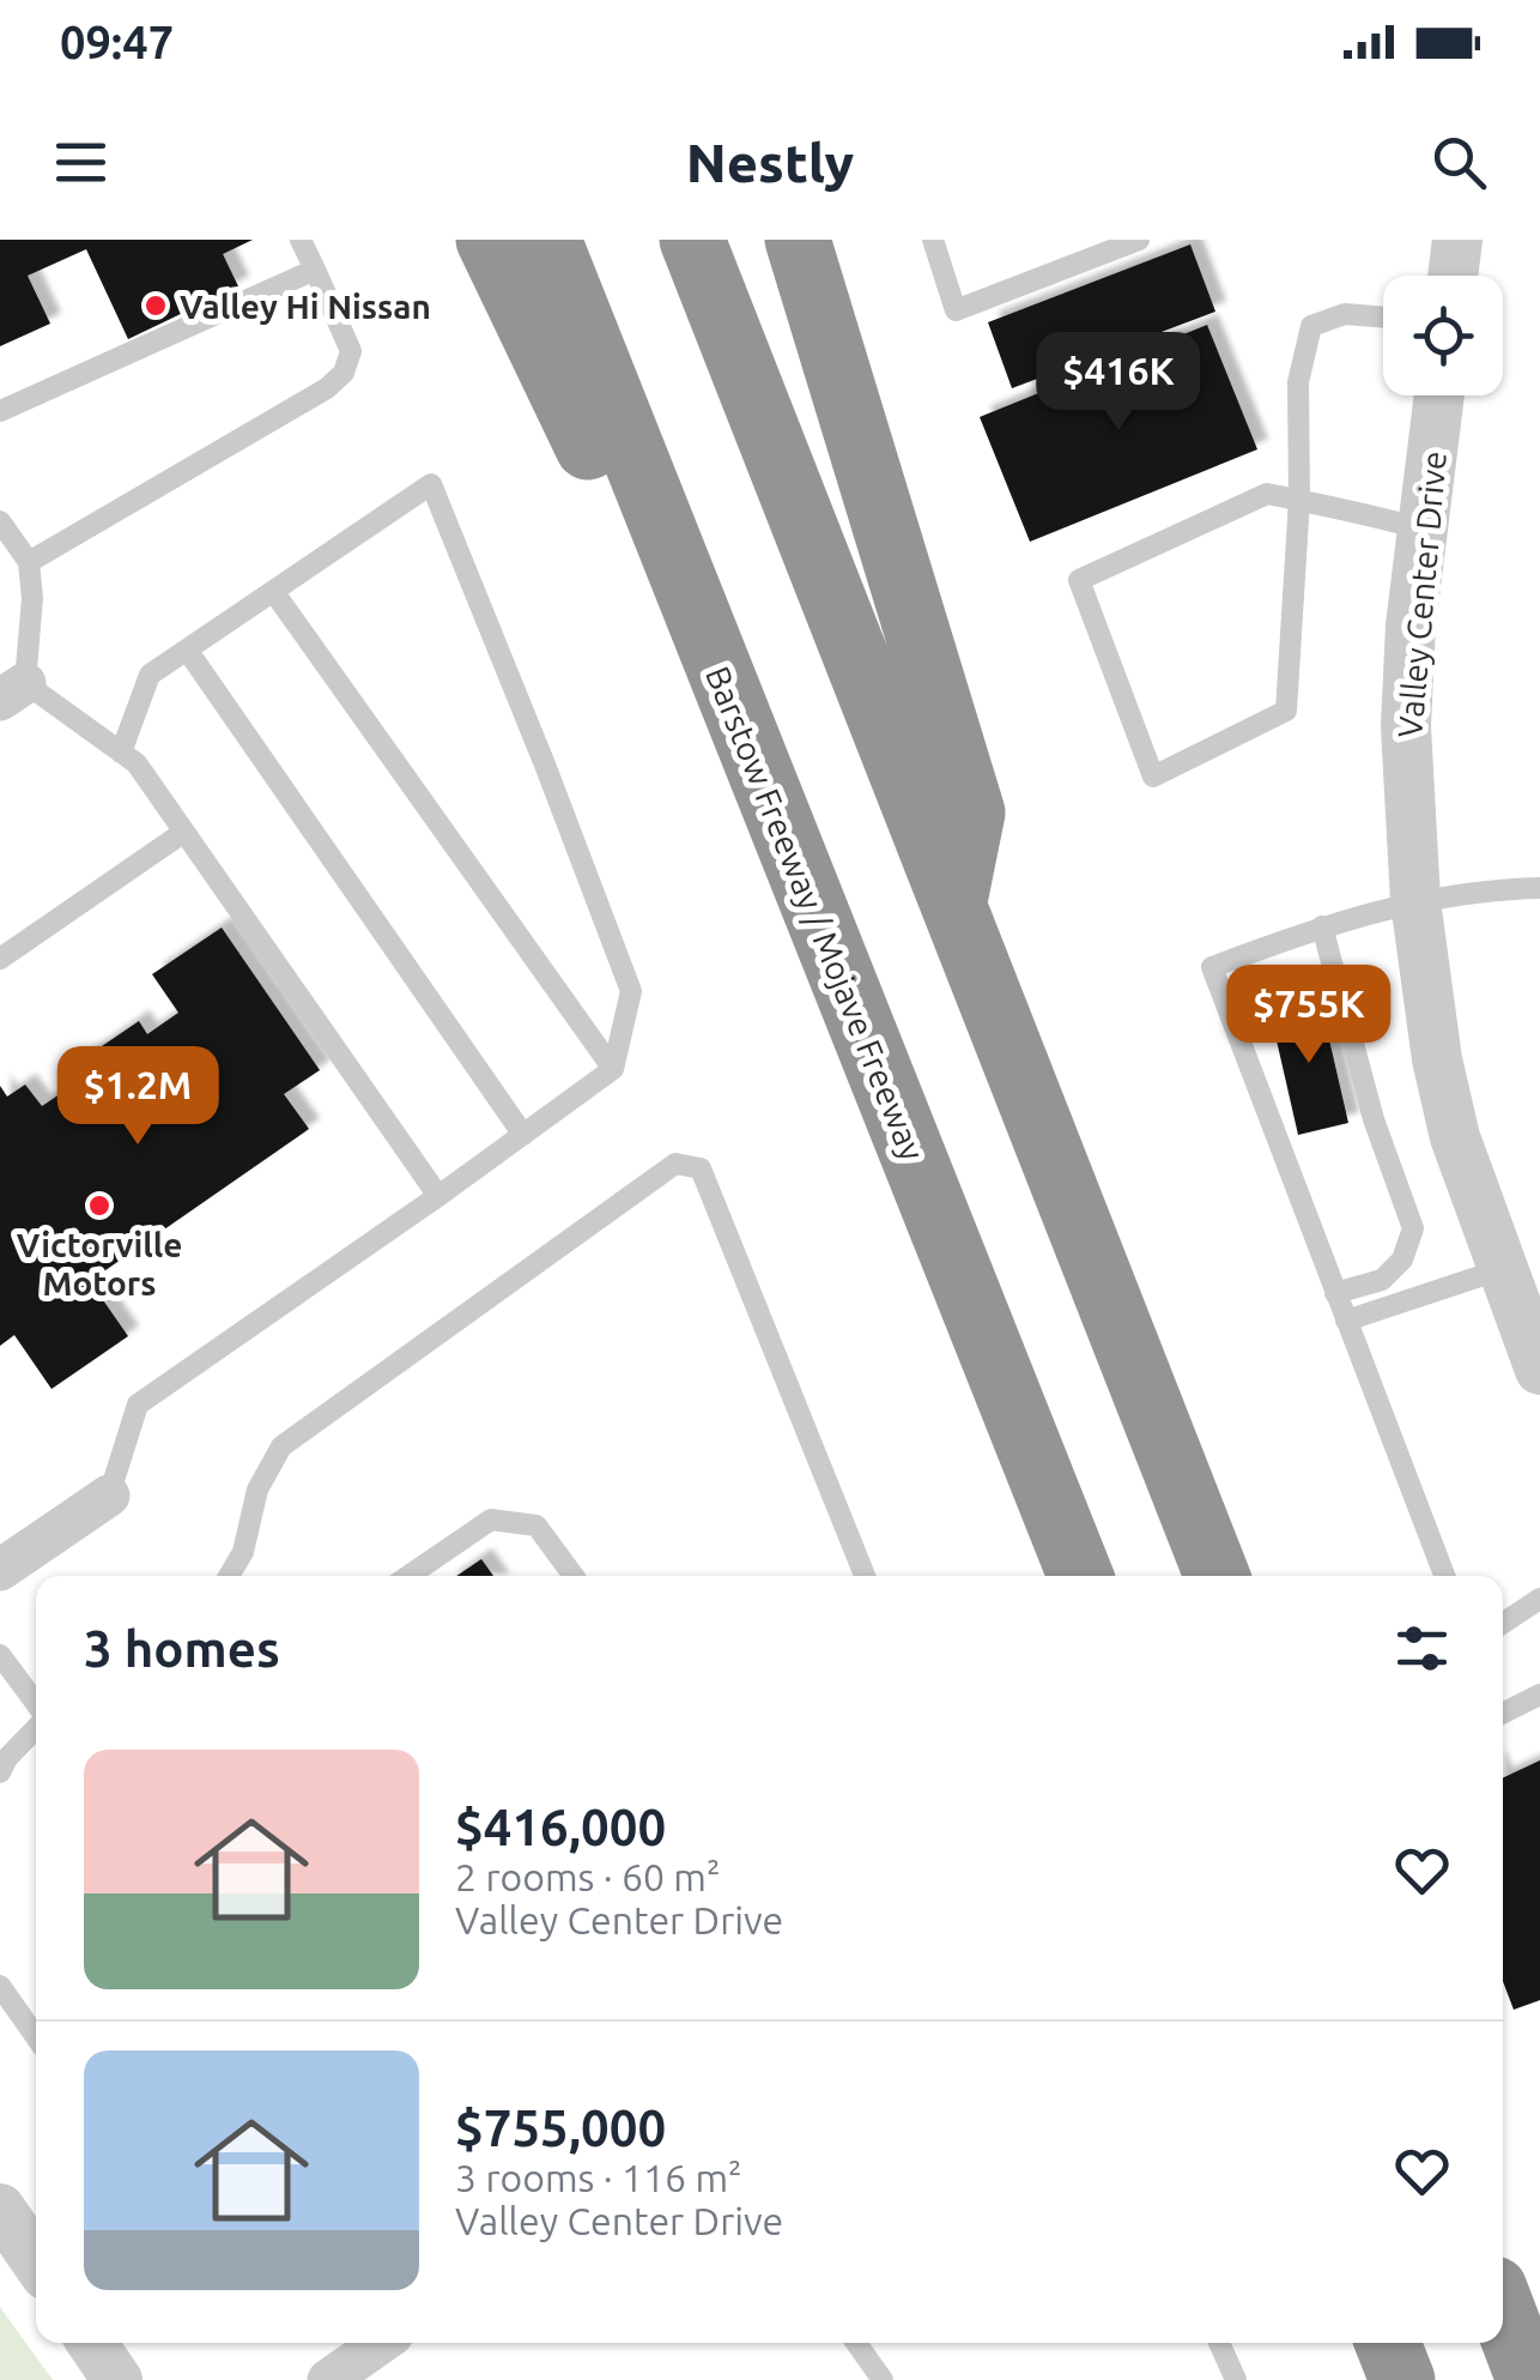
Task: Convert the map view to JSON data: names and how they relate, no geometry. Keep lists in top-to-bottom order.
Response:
{
  "streets": {
    "highway": ["Barstow Freeway / Mojave Freeway"],
    "street": ["Valley Center Drive"]
  },
  "places": ["Valley Hi Nissan", "Victorville Motors"],
  "page": {
    "status": "09:47",
    "header": "Nestly",
    "price": ["$416K", "$755K", "$1.2M"],
    "heading": "3 homes",
    "list": [
      {
        "name": "$416,000",
        "note": "2 rooms · 60 m² · Valley Center Drive"
      },
      {
        "name": "$755,000",
        "note": "3 rooms · 116 m² · Valley Center Drive"
      }
    ]
  }
}
